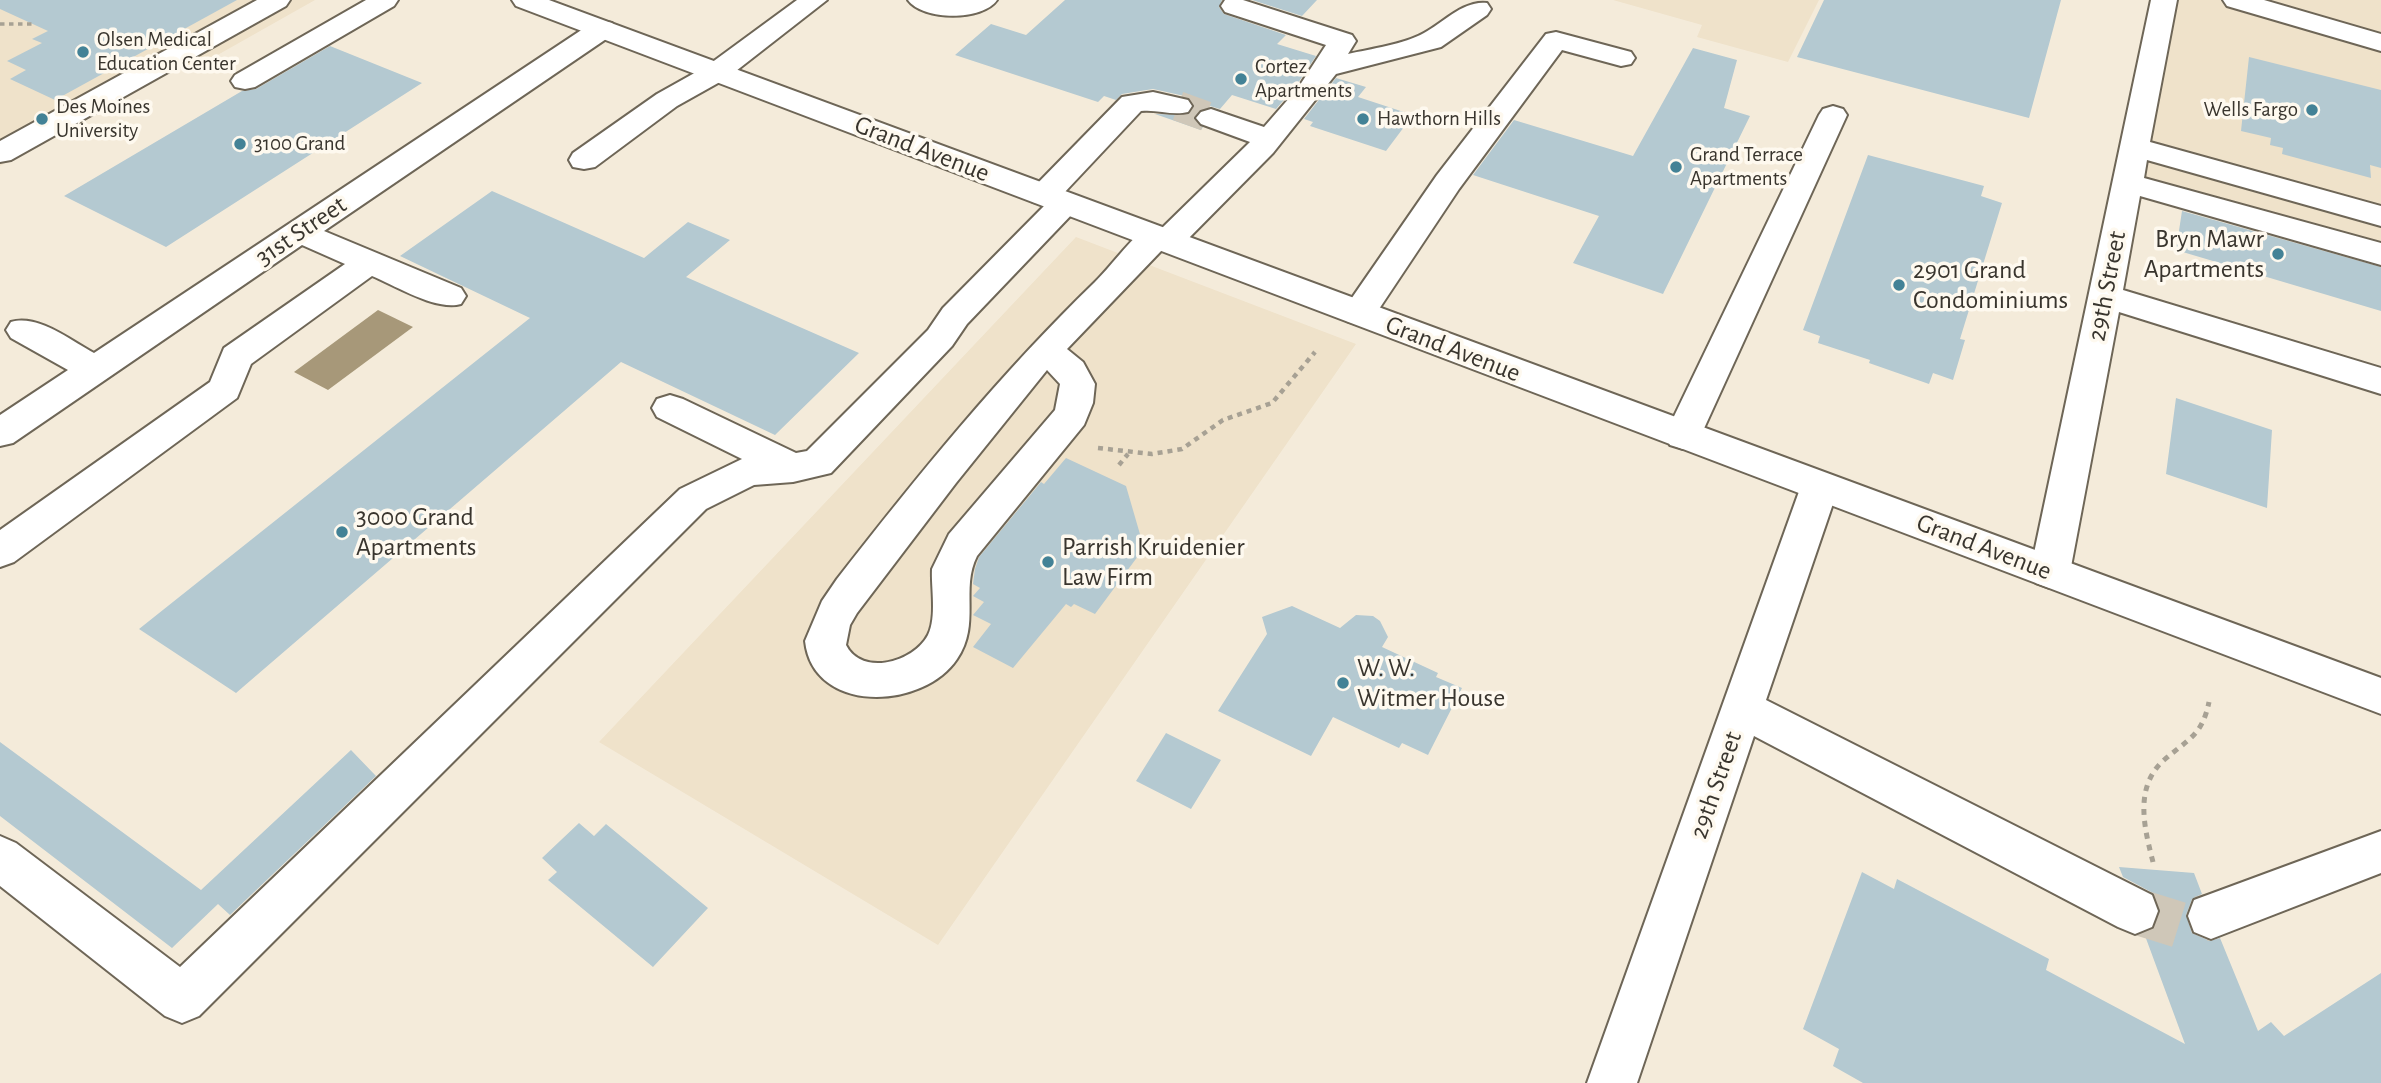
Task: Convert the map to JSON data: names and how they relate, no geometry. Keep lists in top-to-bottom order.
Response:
{
  "streets": {
    "street": ["Grand Avenue", "31st Street", "29th Street"]
  },
  "crossings": [
    ["Grand Avenue", "31st Street"],
    ["Grand Avenue", "29th Street"]
  ],
  "places": [
    "Olsen Medical Education Center",
    "Cortez Apartments",
    "Wells Fargo",
    "Des Moines University",
    "Hawthorn Hills",
    "3100 Grand",
    "Grand Terrace Apartments",
    "Bryn Mawr Apartments",
    "2901 Grand Condominiums",
    "3000 Grand Apartments",
    "Parrish Kruidenier Law Firm",
    "W. W. Witmer House"
  ]
}
